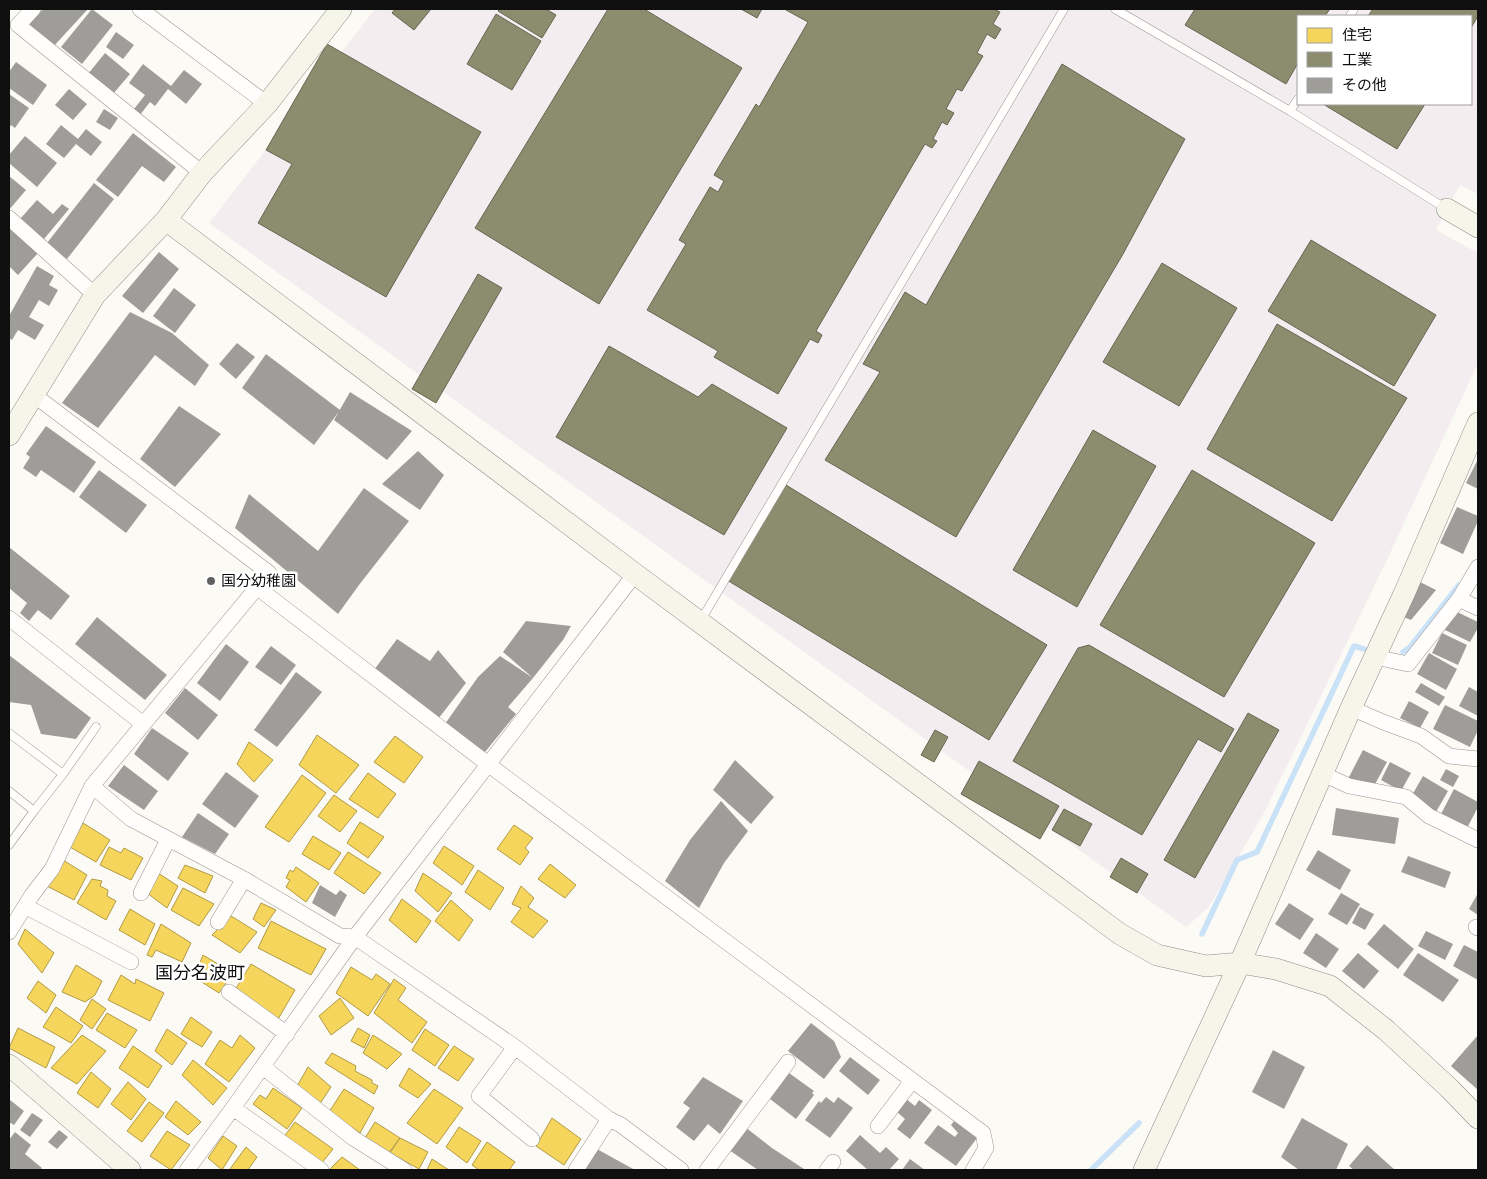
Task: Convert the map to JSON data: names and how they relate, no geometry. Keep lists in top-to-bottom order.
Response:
{
  "districts": ["国分名波町"],
  "places": ["国分幼稚園"],
  "legend": ["住宅", "工業", "その他"]
}
